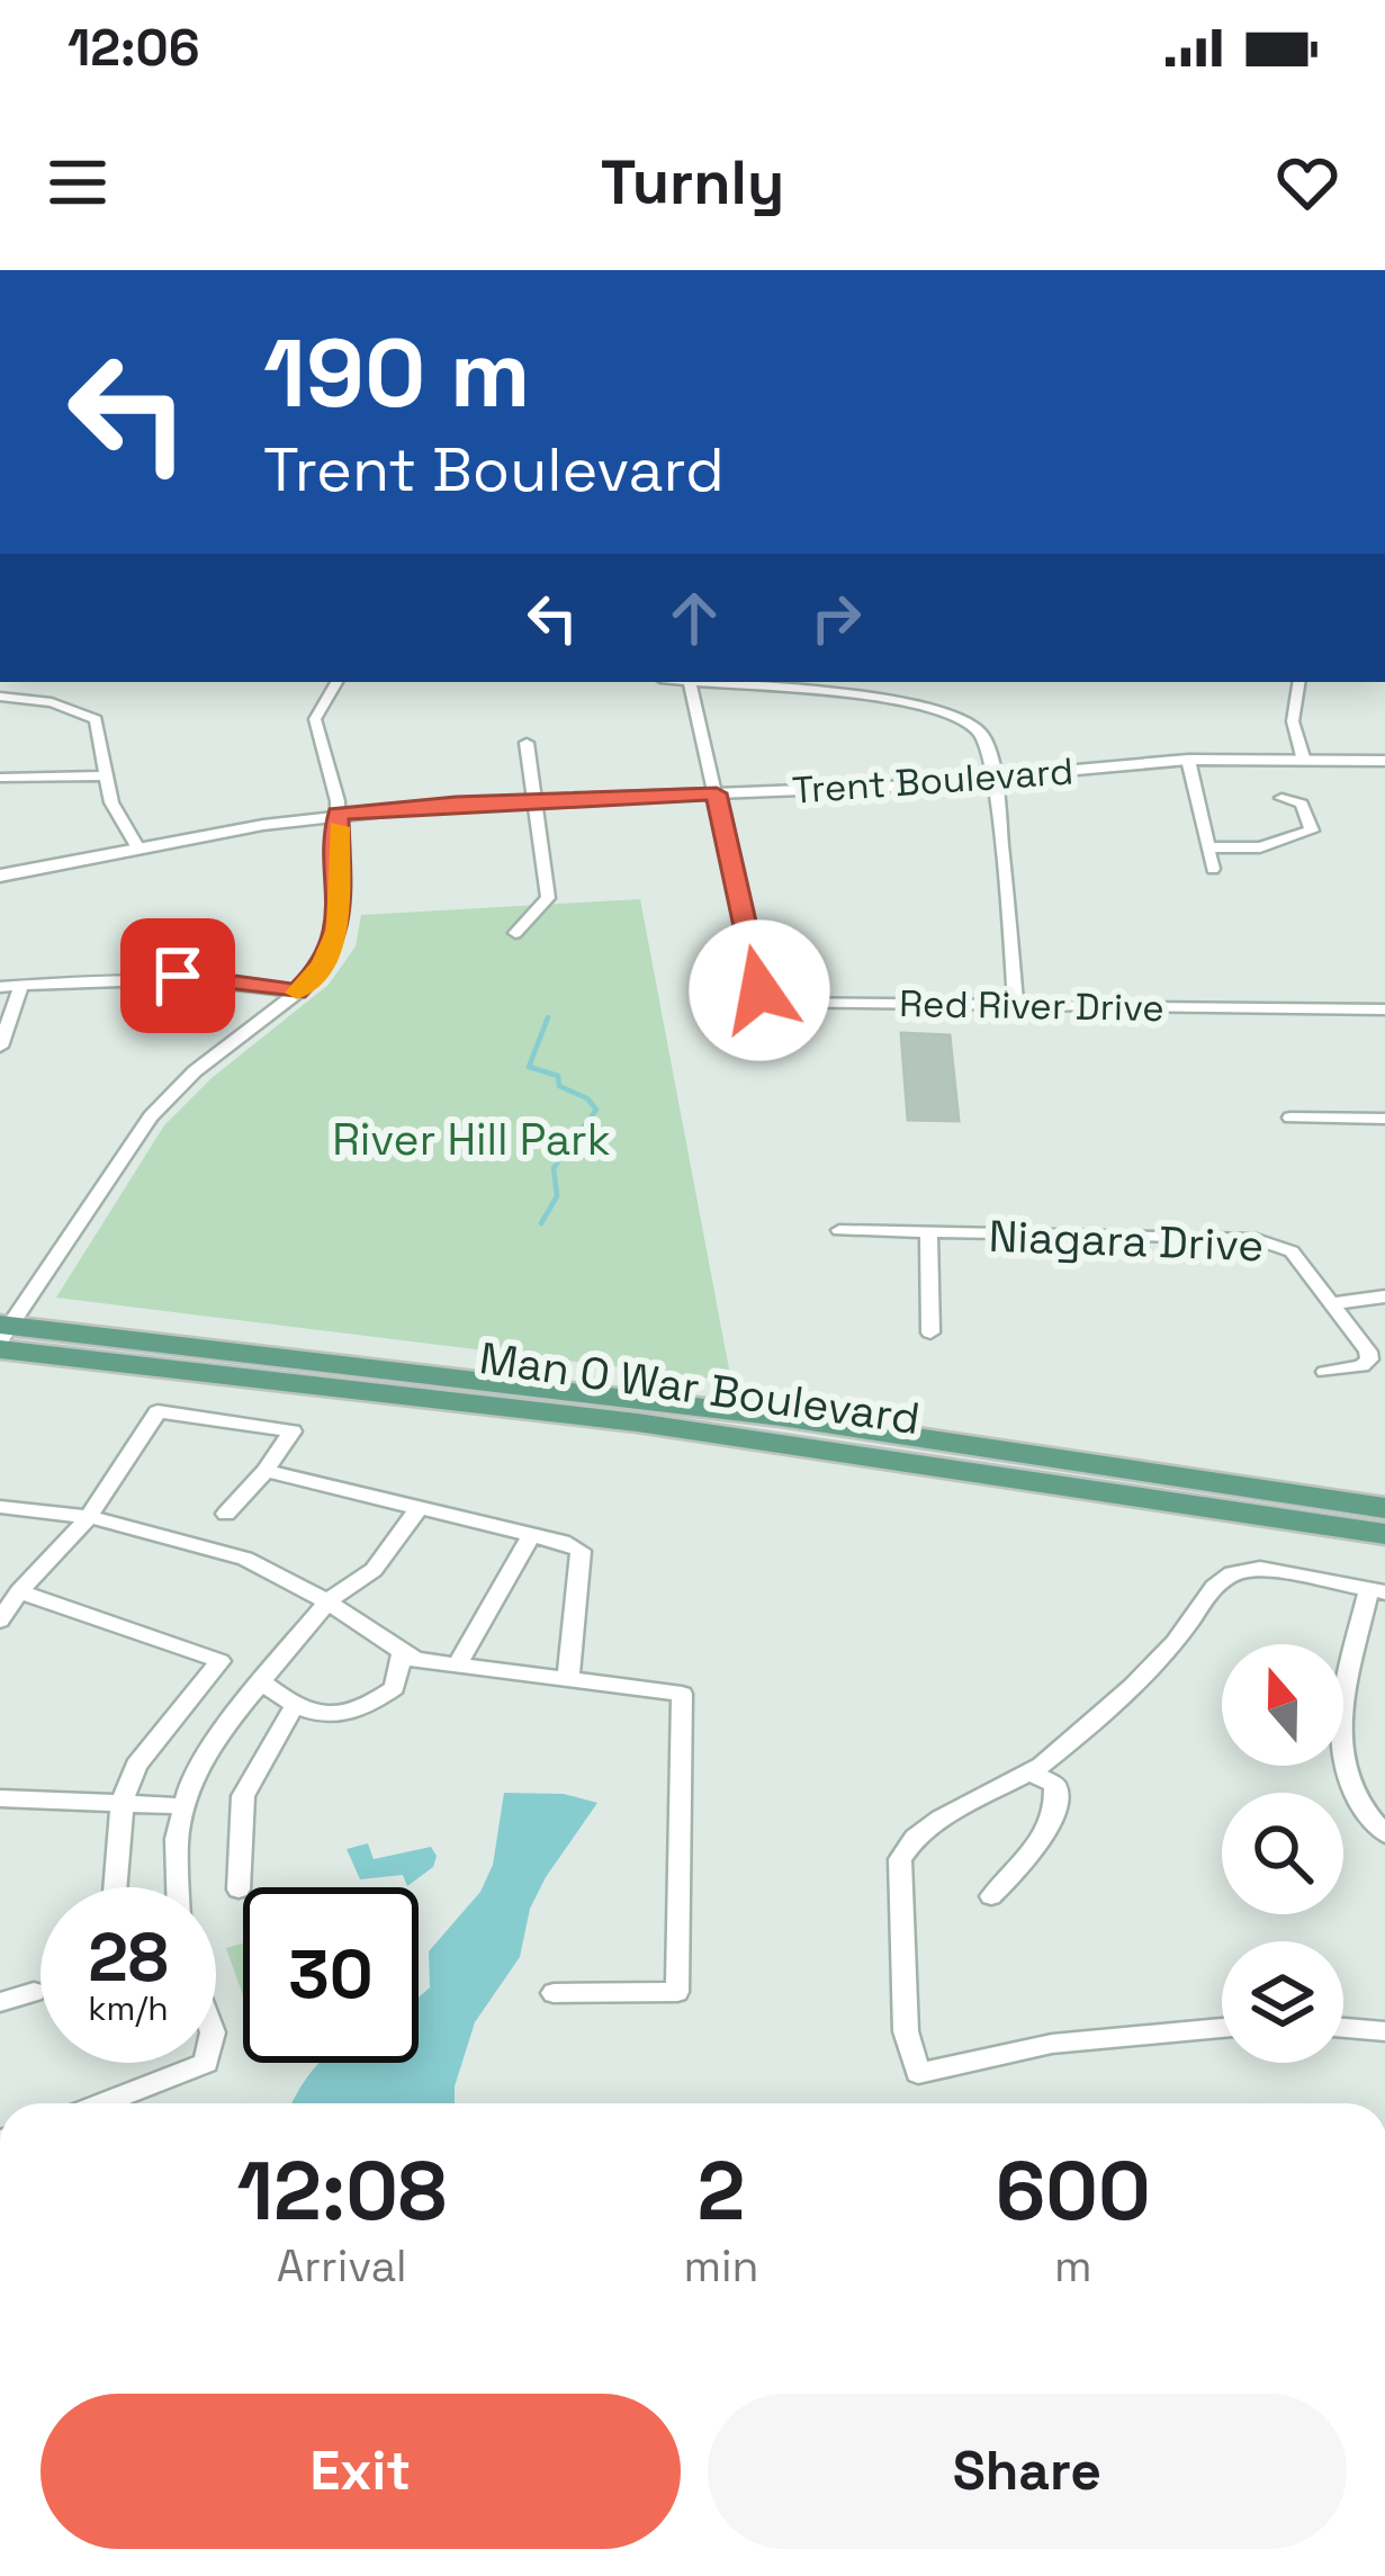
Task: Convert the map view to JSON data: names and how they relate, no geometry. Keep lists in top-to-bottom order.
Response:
{
  "streets": {
    "main road": ["Man O War Boulevard"],
    "street": ["Trent Boulevard", "Red River Drive", "Niagara Drive"]
  },
  "crossings": [
    ["Trent Boulevard", "Red River Drive"]
  ],
  "parks": ["River Hill Park"],
  "north": "top",
  "page": {
    "status": "12:06",
    "header": "Turnly",
    "turn": ["190 m", "Trent Boulevard"],
    "speed": "28 km/h",
    "limit": "30",
    "eta": [
      "12:08",
      "Arrival",
      "2",
      "min",
      "600",
      "m"
    ],
    "buttons": ["Exit", "Share"]
  }
}
